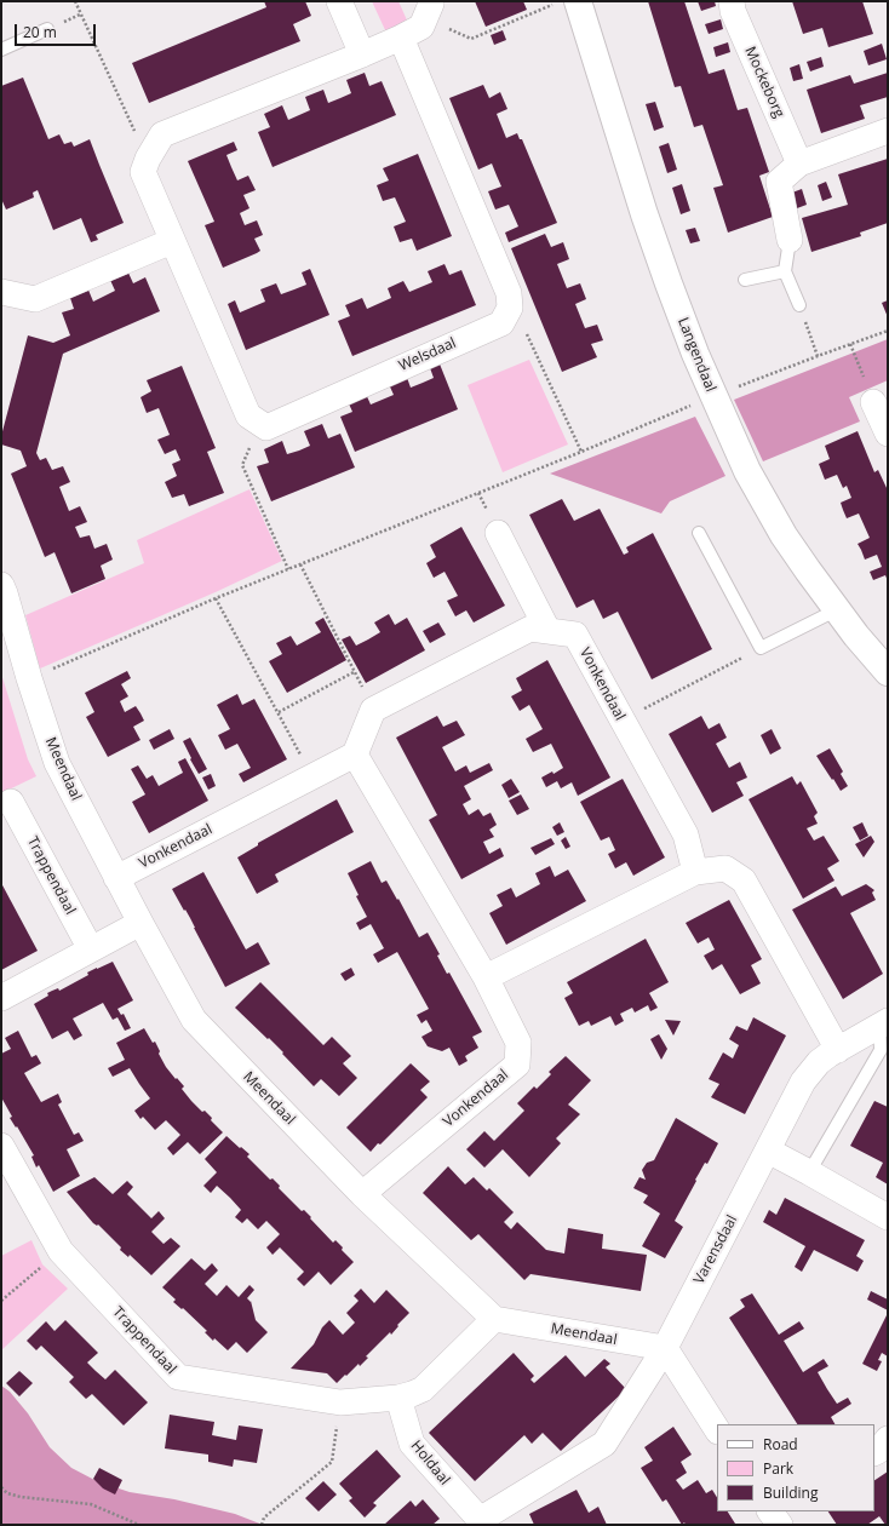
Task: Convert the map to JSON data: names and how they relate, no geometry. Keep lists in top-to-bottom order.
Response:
{
  "streets": {
    "street": [
      "Mockeborg",
      "Welsdaal",
      "Langendaal",
      "Vonkendaal",
      "Meendaal",
      "Trappendaal",
      "Varensdaal",
      "Holdaal"
    ]
  },
  "crossings": [
    ["Vonkendaal", "Meendaal"],
    ["Meendaal", "Varensdaal"],
    ["Trappendaal", "Holdaal"],
    ["Varensdaal", "Holdaal"]
  ],
  "legend": ["Road", "Park", "Building"],
  "scale_bar": "20 m"
}
